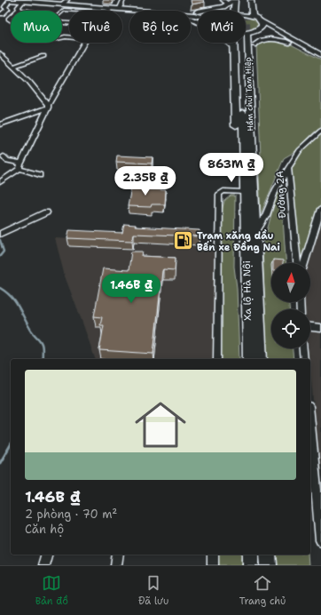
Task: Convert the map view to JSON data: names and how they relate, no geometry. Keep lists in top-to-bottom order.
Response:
{
  "streets": {
    "highway": ["Hầm chui Tam Hiệp", "Xa lộ Hà Nội"],
    "street": ["Đường 2A"]
  },
  "crossings": [
    ["Hầm chui Tam Hiệp", "Xa lộ Hà Nội"]
  ],
  "places": {
    "fuel station": ["Trạm xăng dầu Bến xe Đồng Nai"]
  },
  "north": "top",
  "page": {
    "chip": [
      "Mua",
      "Thuê",
      "Bộ lọc",
      "Mới"
    ],
    "price": ["863M ₫", "2.35B ₫", "1.46B ₫"],
    "list": [
      {
        "name": "1.46B ₫",
        "note": "2 phòng · 70 m² · Căn hộ"
      }
    ],
    "tabs": ["Bản đồ", "Đã lưu", "Trang chủ"]
  }
}
